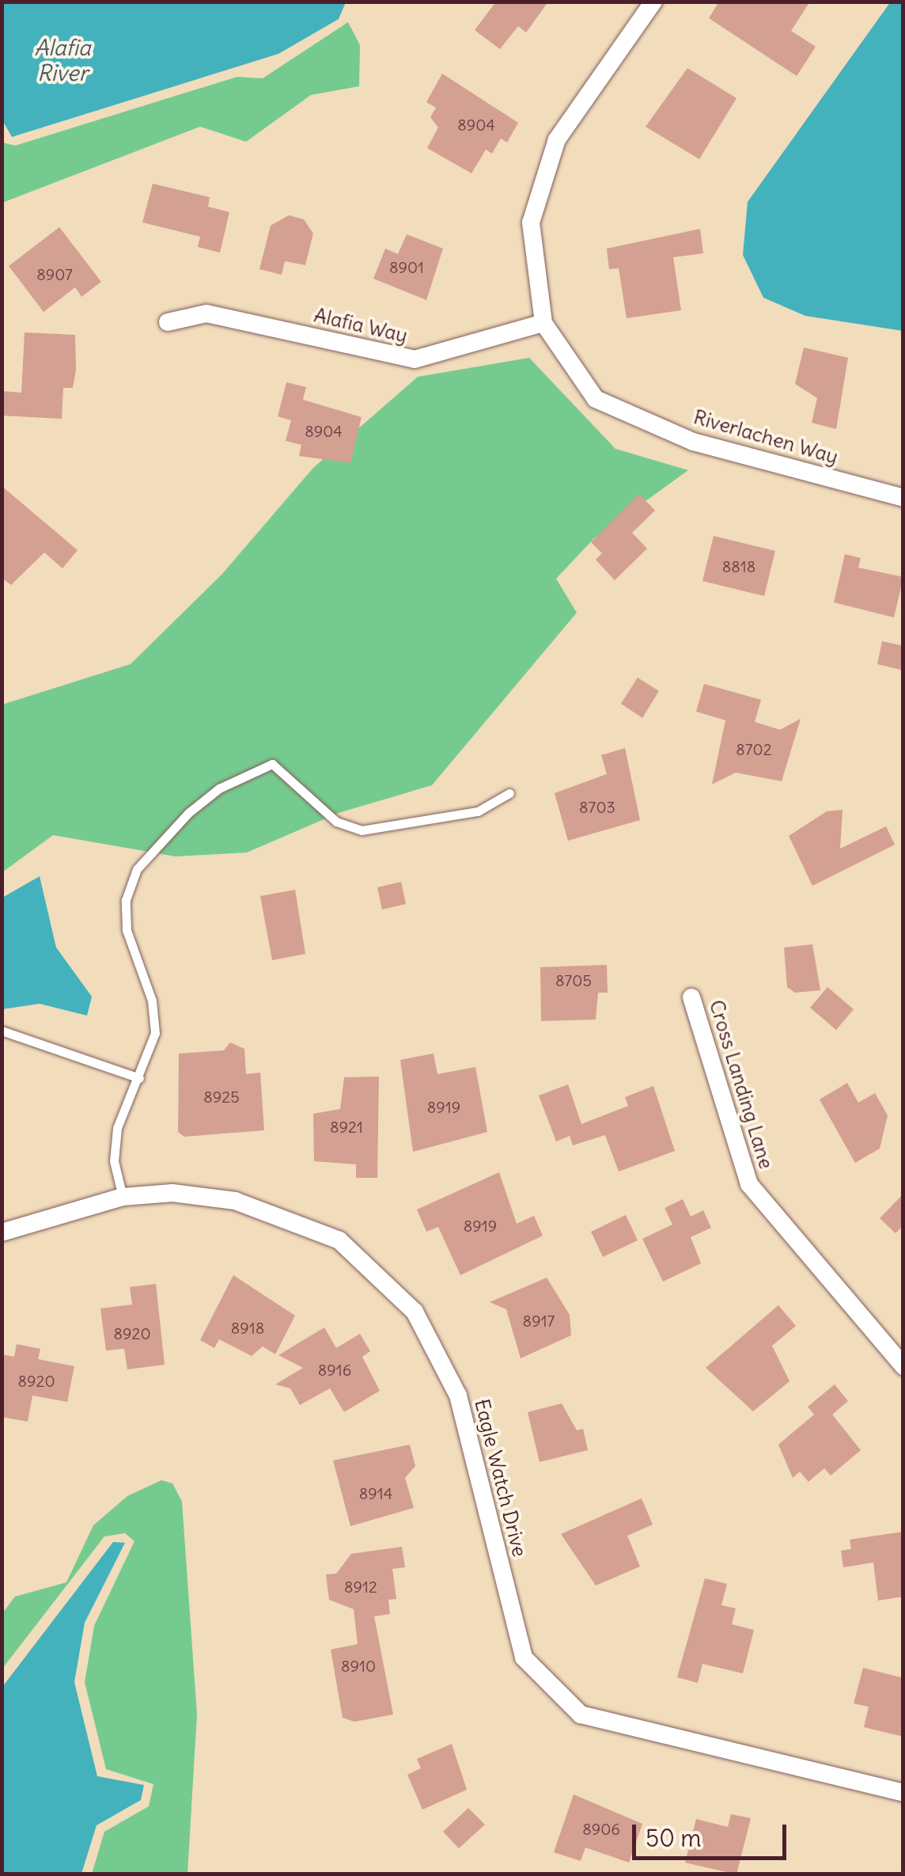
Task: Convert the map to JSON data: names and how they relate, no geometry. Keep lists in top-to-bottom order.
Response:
{
  "streets": {
    "street": [
      "Alafia Way",
      "Riverlachen Way",
      "Cross Landing Lane",
      "Eagle Watch Drive"
    ]
  },
  "crossings": [
    ["Alafia Way", "Riverlachen Way"]
  ],
  "water": ["Alafia River"],
  "house_numbers": [
    "8904",
    "8901",
    "8907",
    "8904",
    "8818",
    "8702",
    "8703",
    "8705",
    "8925",
    "8919",
    "8921",
    "8919",
    "8917",
    "8918",
    "8920",
    "8916",
    "8920",
    "8914",
    "8912",
    "8910",
    "8906"
  ],
  "scale_bar": "50 m"
}
